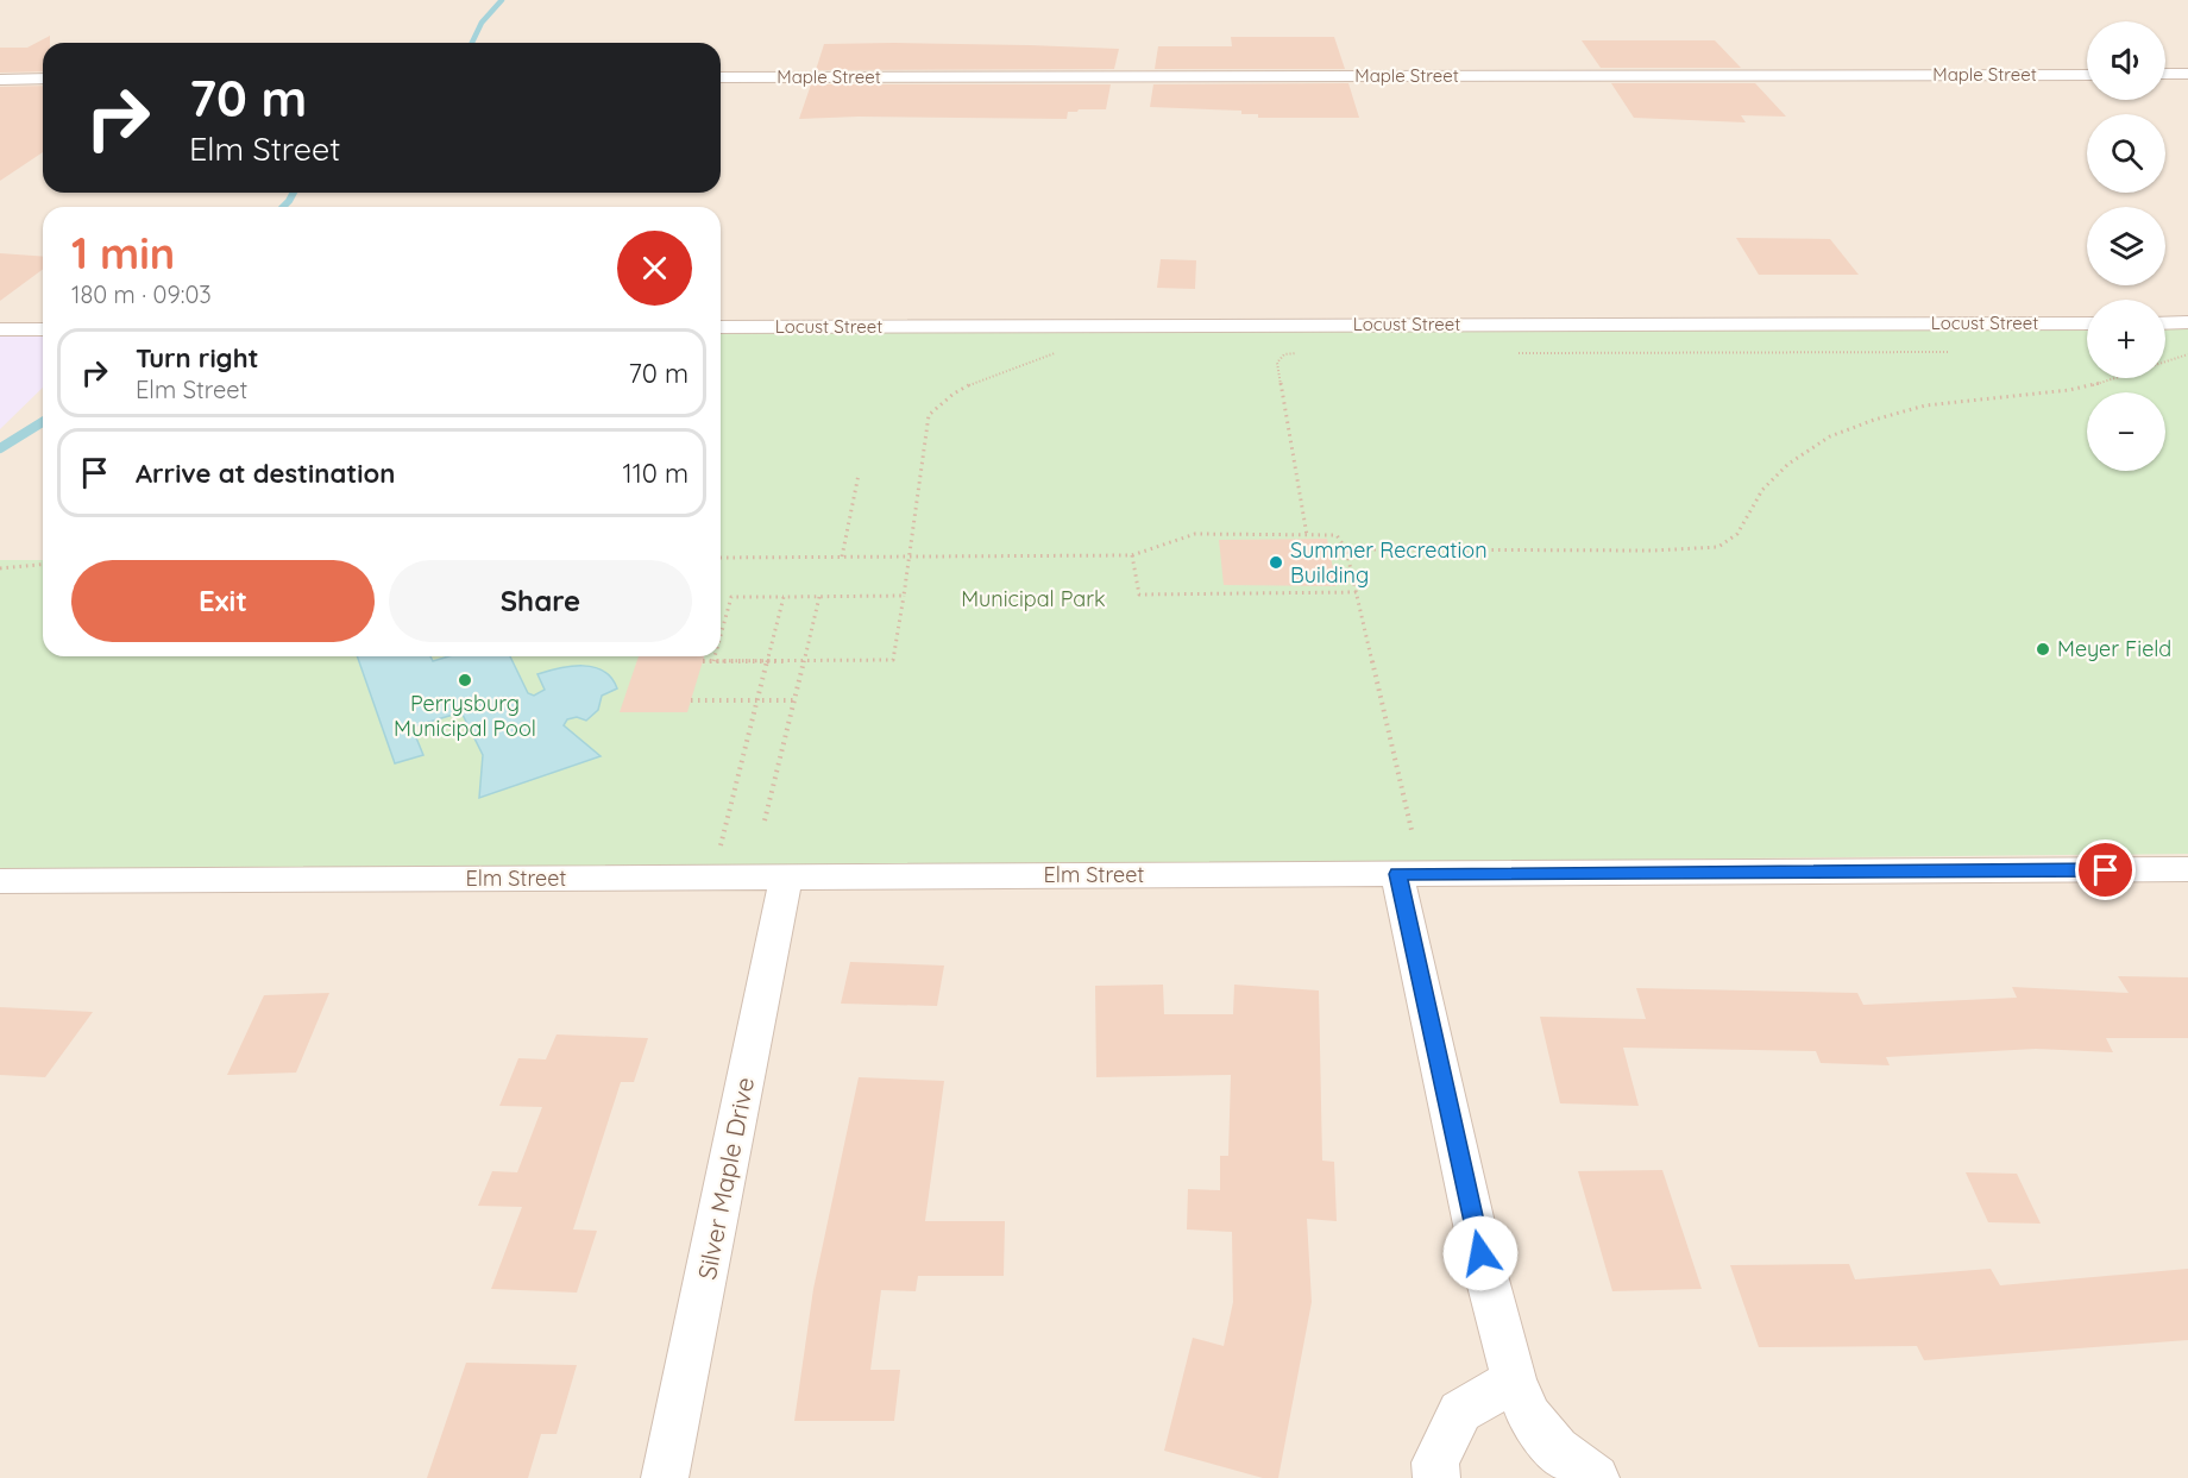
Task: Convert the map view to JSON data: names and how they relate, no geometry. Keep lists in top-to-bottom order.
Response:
{
  "streets": {
    "street": [
      "Maple Street",
      "Locust Street",
      "Elm Street",
      "Silver Maple Drive"
    ]
  },
  "crossings": [
    ["Elm Street", "Silver Maple Drive"]
  ],
  "parks": ["Municipal Park"],
  "places": ["Summer Recreation Building", "Meyer Field", "Perrysburg Municipal Pool"],
  "page": {
    "map_buttons": ["+", "−"],
    "turn": ["70 m", "Elm Street"],
    "heading": ["1 min", "180 m · 09:03"],
    "list": [
      {
        "name": "Turn right",
        "note": "Elm Street",
        "value": "70 m"
      },
      {
        "name": "Arrive at destination",
        "value": "110 m"
      }
    ],
    "buttons": ["Exit", "Share"]
  }
}
